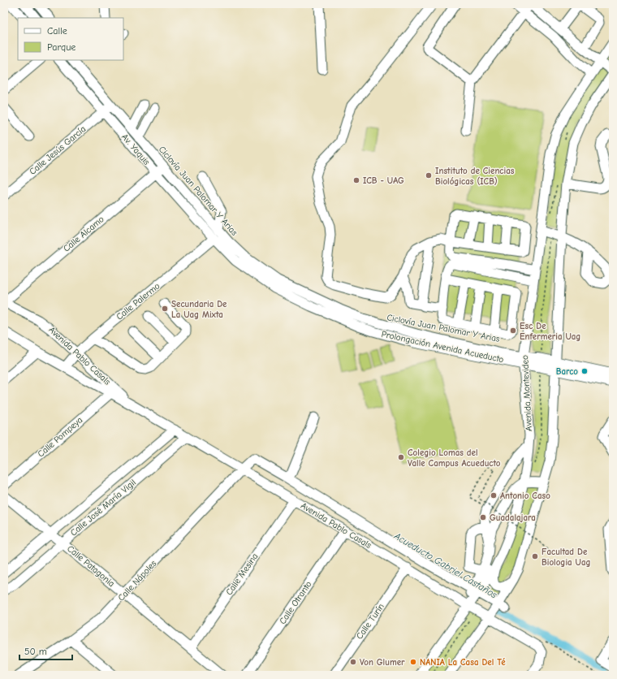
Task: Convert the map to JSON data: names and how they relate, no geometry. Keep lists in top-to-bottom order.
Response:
{
  "streets": {
    "street": [
      "Av. Yaquis",
      "Calle Jesús García",
      "Calle Alcamo",
      "Calle Palermo",
      "Prolongación Avenida Acueducto",
      "Avenida Pablo Casals",
      "Avenida Montevideo",
      "Calle Pompeya",
      "Calle José María Vigil",
      "Calle Patagonia",
      "Calle Mesina",
      "Calle Nápoles",
      "Calle Otranto",
      "Calle Turín"
    ]
  },
  "crossings": [
    ["Av. Yaquis", "Calle Jesús García"],
    ["Av. Yaquis", "Calle Alcamo"],
    ["Av. Yaquis", "Calle Palermo"],
    ["Av. Yaquis", "Prolongación Avenida Acueducto"],
    ["Calle Alcamo", "Avenida Pablo Casals"],
    ["Calle Palermo", "Prolongación Avenida Acueducto"],
    ["Calle Palermo", "Avenida Pablo Casals"],
    ["Prolongación Avenida Acueducto", "Avenida Montevideo"],
    ["Avenida Pablo Casals", "Calle Pompeya"],
    ["Avenida Pablo Casals", "Calle José María Vigil"],
    ["Avenida Pablo Casals", "Calle Mesina"],
    ["Avenida Pablo Casals", "Calle Nápoles"],
    ["Avenida Pablo Casals", "Calle Otranto"],
    ["Avenida Pablo Casals", "Calle Turín"],
    ["Calle José María Vigil", "Calle Patagonia"],
    ["Calle Patagonia", "Calle Mesina"],
    ["Calle Patagonia", "Calle Nápoles"]
  ],
  "water": ["Acueducto Gabriel Castaños"],
  "places": [
    "Instituto de Ciencias Biológicas (ICB)",
    "ICB - UAG",
    "Secundaria De La Uag Mixta",
    "Esc De Enfermeria Uag",
    "Barco",
    "Colegio Lomas del Valle Campus Acueducto",
    "Antonio Caso",
    "Guadalajara",
    "Facultad De Biologia Uag",
    "Von Glumer",
    "NANIA La Casa Del Té"
  ],
  "legend": ["Calle", "Parque"],
  "scale_bar": "50 m"
}
